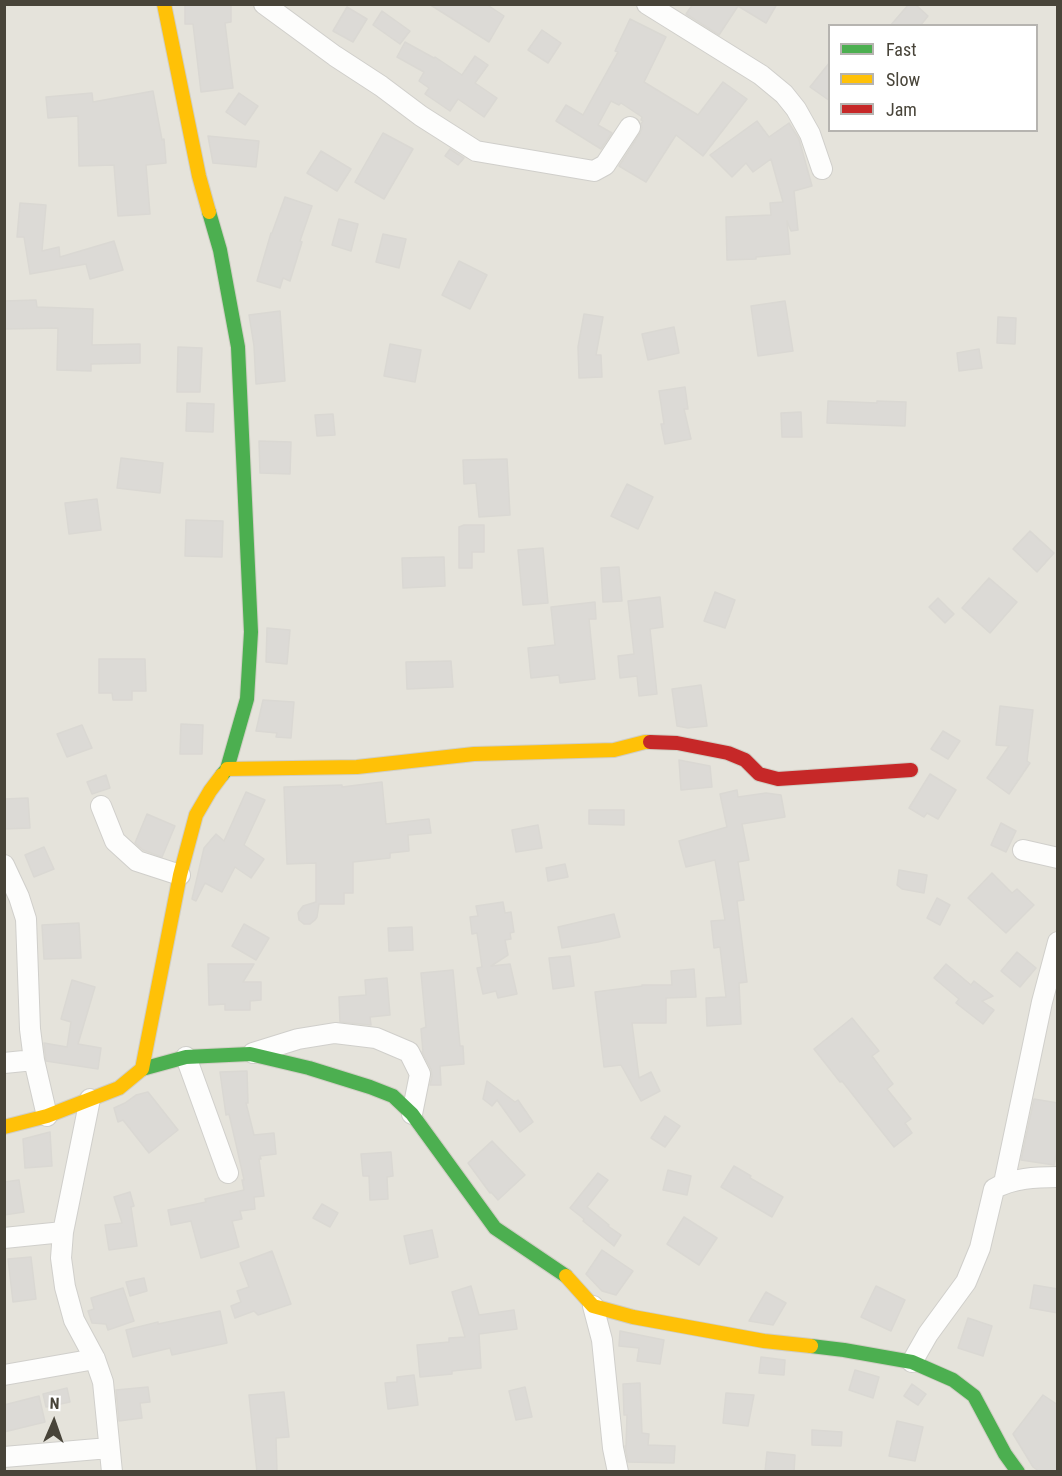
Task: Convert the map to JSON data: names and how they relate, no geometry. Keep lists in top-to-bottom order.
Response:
{
  "legend": ["Fast", "Slow", "Jam"],
  "north": "top"
}
